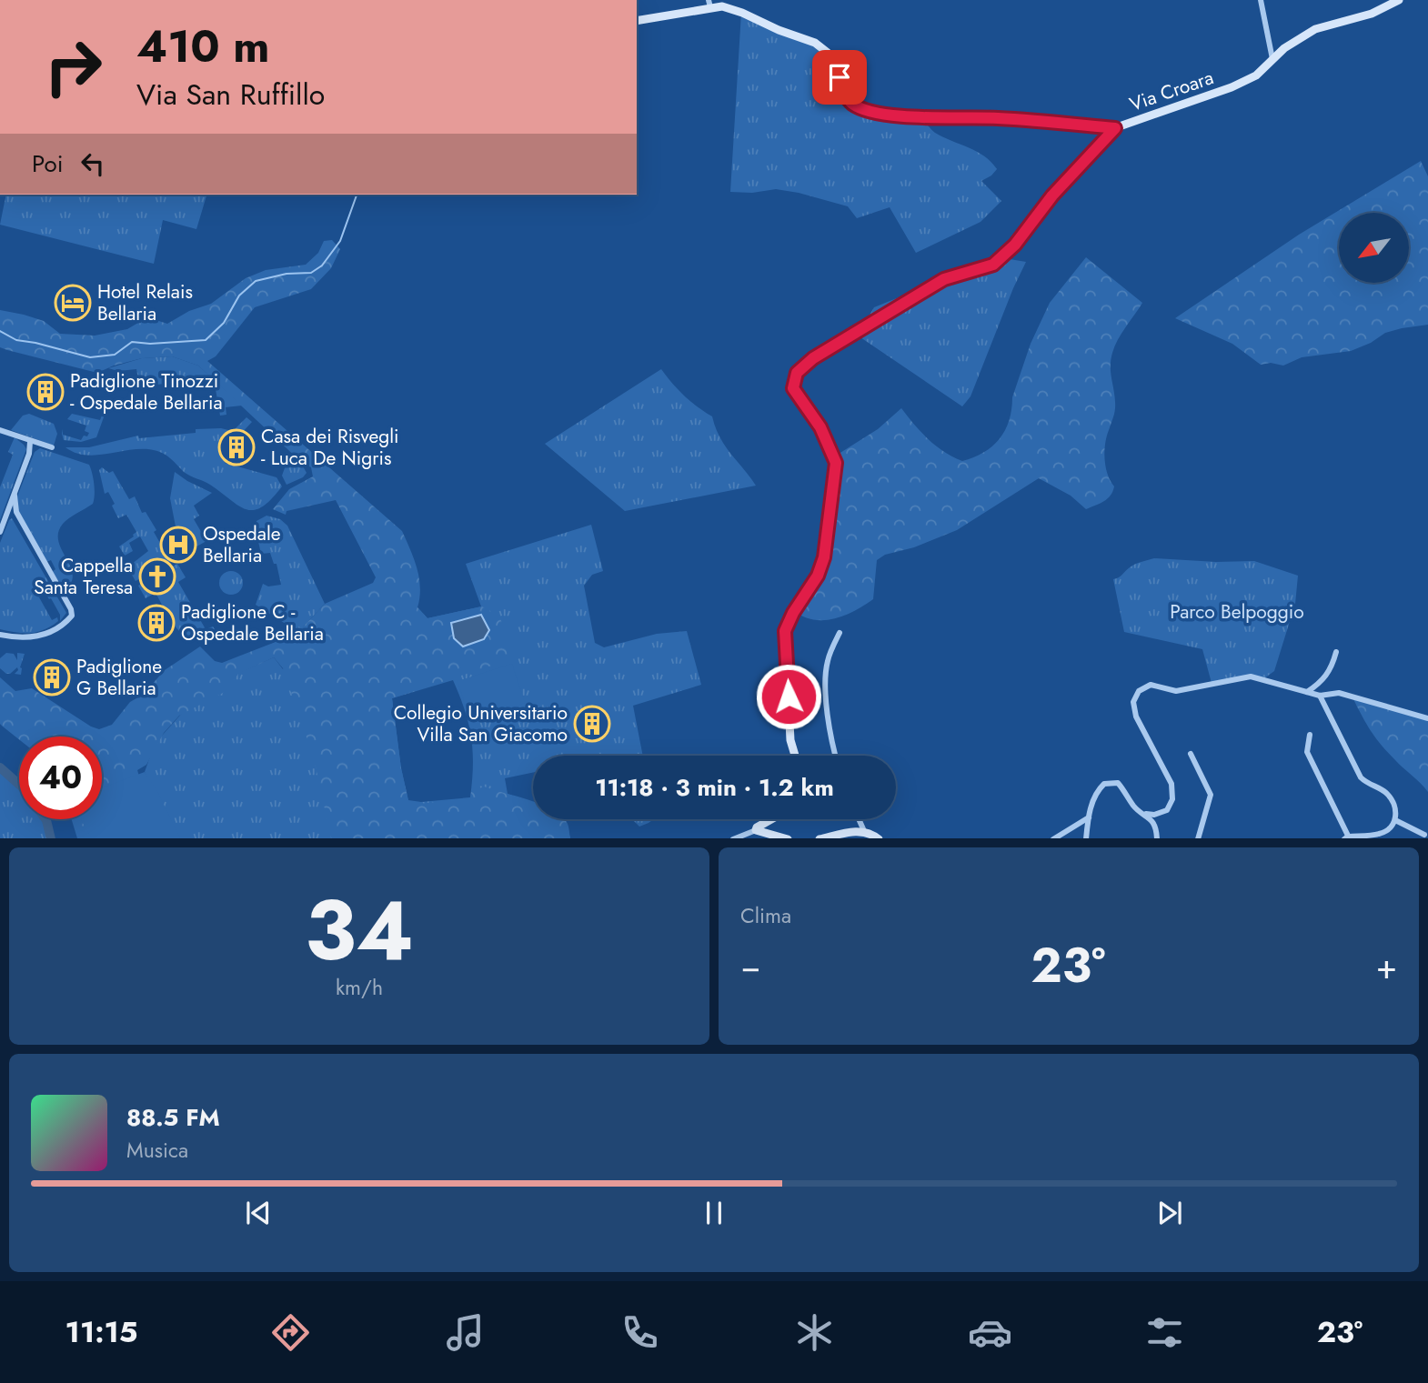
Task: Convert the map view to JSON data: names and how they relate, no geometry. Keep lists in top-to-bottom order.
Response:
{
  "streets": {
    "street": ["Via Croara"]
  },
  "parks": ["Parco Belpoggio"],
  "places": {
    "hotel": ["Hotel Relais Bellaria"],
    "building": [
      "Padiglione Tinozzi - Ospedale Bellaria",
      "Casa dei Risvegli - Luca De Nigris",
      "Padiglione C - Ospedale Bellaria",
      "Padiglione G Bellaria",
      "Collegio Universitario Villa San Giacomo"
    ],
    "hospital": ["Ospedale Bellaria"],
    "church": ["Cappella Santa Teresa"]
  },
  "north": "bottom left",
  "page": {
    "turn": ["410 m", "Via San Ruffillo"],
    "then": "Poi",
    "limit": "40",
    "trip": "11:18 · 3 min · 1.2 km",
    "tile": [
      ["34", "km/h"],
      "Clima"
    ],
    "heat": ["−", "23°", "+"],
    "song": ["88.5 FM", "Musica"],
    "tabs": ["11:15", "23°"]
  }
}
